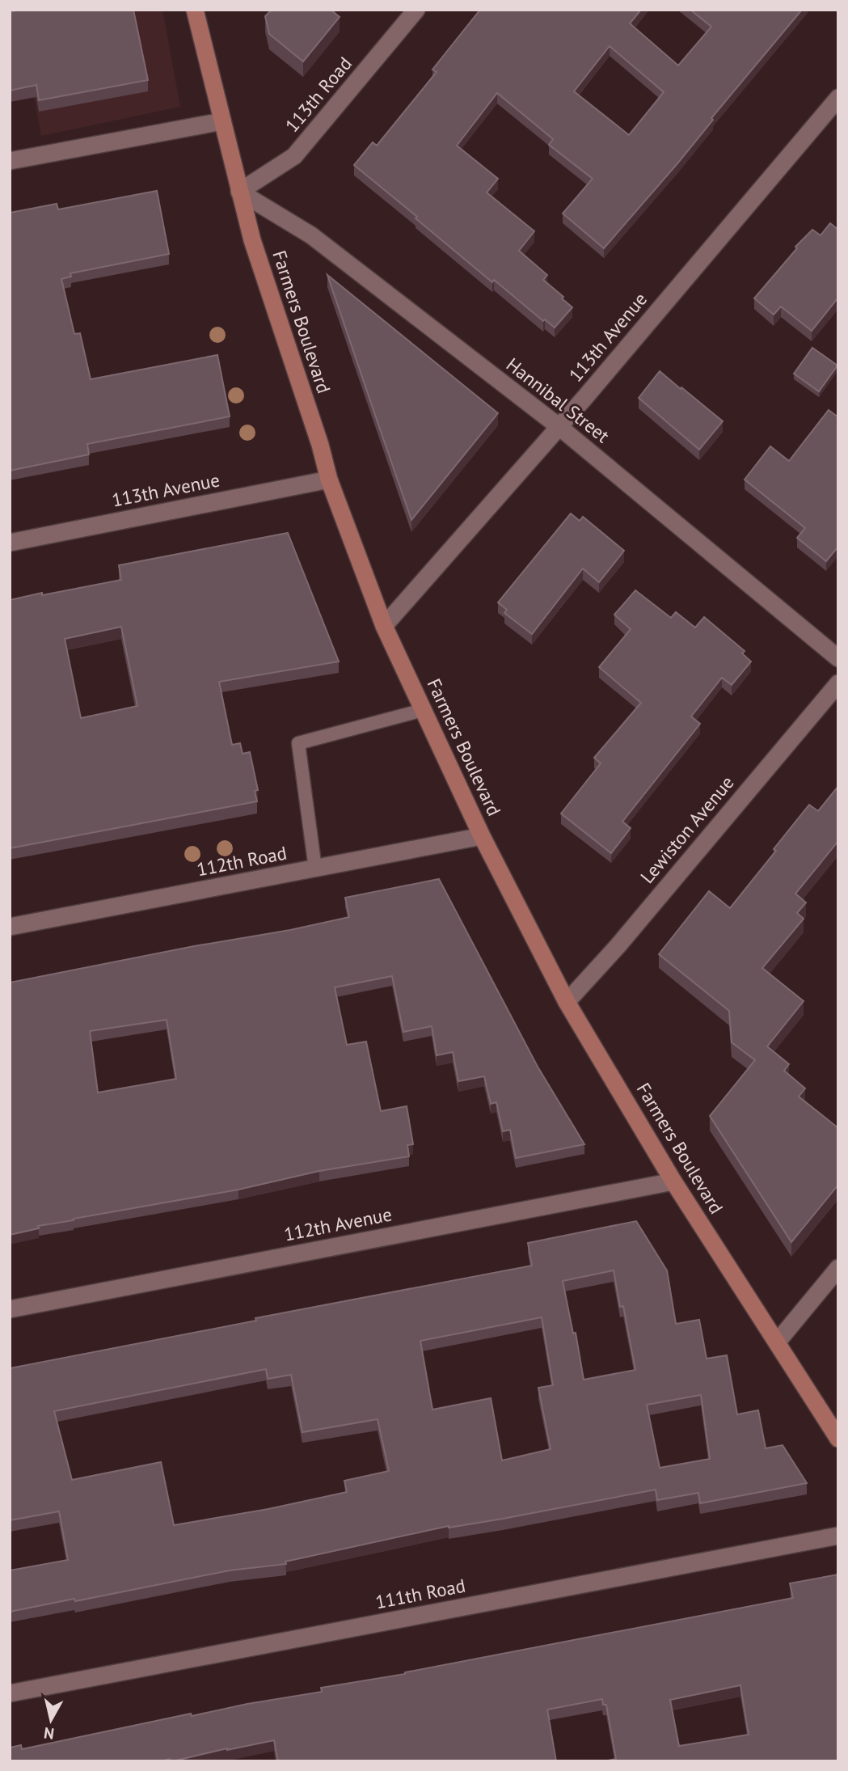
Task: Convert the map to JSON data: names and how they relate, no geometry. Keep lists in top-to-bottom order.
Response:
{
  "streets": {
    "main road": ["Farmers Boulevard"],
    "street": [
      "113th Road",
      "113th Avenue",
      "Hannibal Street",
      "Lewiston Avenue",
      "112th Road",
      "112th Avenue",
      "111th Road"
    ]
  },
  "crossings": [
    ["113th Road", "Farmers Boulevard"],
    ["113th Road", "Hannibal Street"],
    ["Farmers Boulevard", "113th Avenue"],
    ["Farmers Boulevard", "Hannibal Street"],
    ["Farmers Boulevard", "Lewiston Avenue"],
    ["Farmers Boulevard", "112th Road"],
    ["Farmers Boulevard", "112th Avenue"],
    ["113th Avenue", "Hannibal Street"]
  ],
  "north": "bottom"
}
